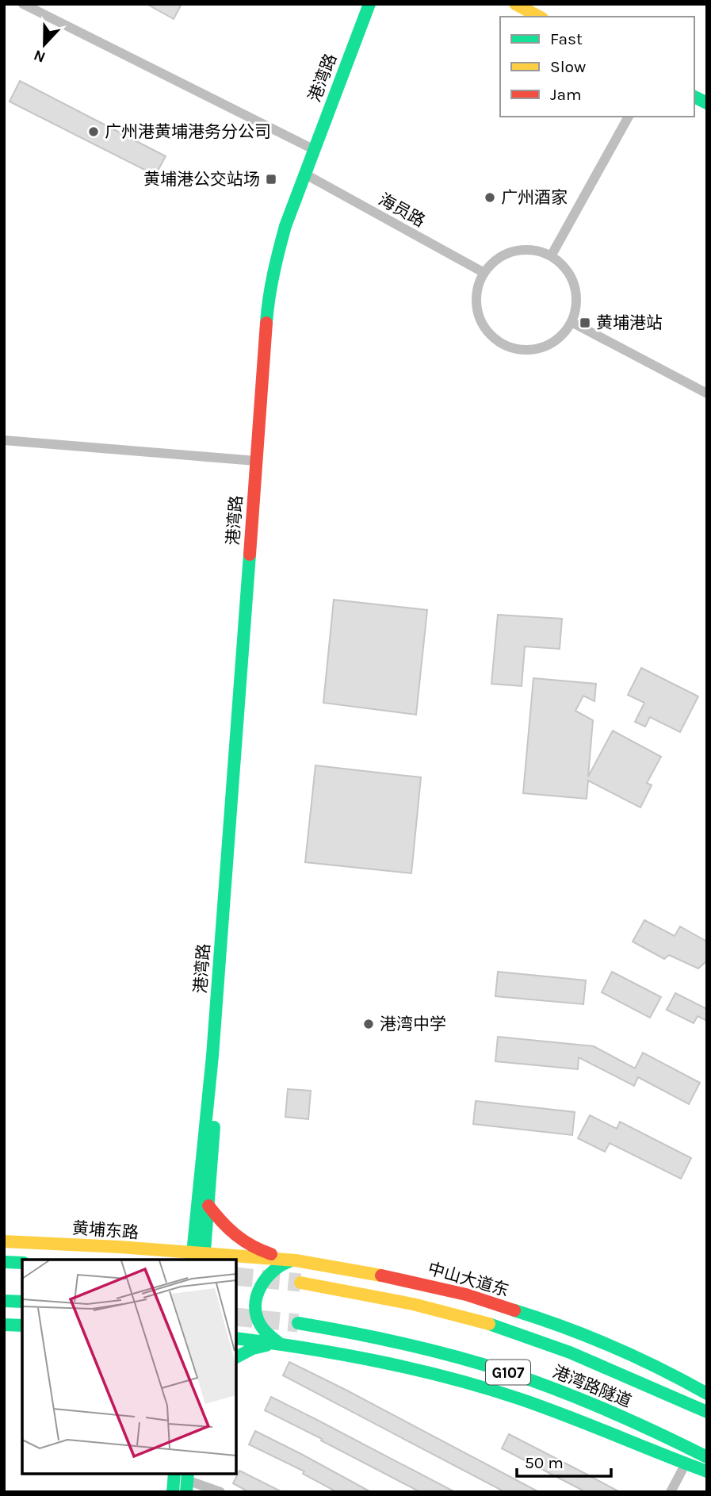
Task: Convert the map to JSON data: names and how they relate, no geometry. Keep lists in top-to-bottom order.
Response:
{
  "streets": {
    "main road": [
      "港湾路",
      "黄埔东路",
      "中山大道东",
      "G107",
      "港湾路隧道"
    ],
    "street": ["海员路"]
  },
  "crossings": [
    ["港湾路", "海员路"],
    ["港湾路", "黄埔东路"],
    ["港湾路", "中山大道东"],
    ["黄埔东路", "中山大道东"]
  ],
  "places": {
    "other": ["广州港黄埔港务分公司", "广州酒家", "港湾中学"],
    "transit": ["黄埔港公交站场", "黄埔港站"]
  },
  "legend": ["Fast", "Slow", "Jam"],
  "scale_bar": "50 m",
  "north": "bottom"
}
